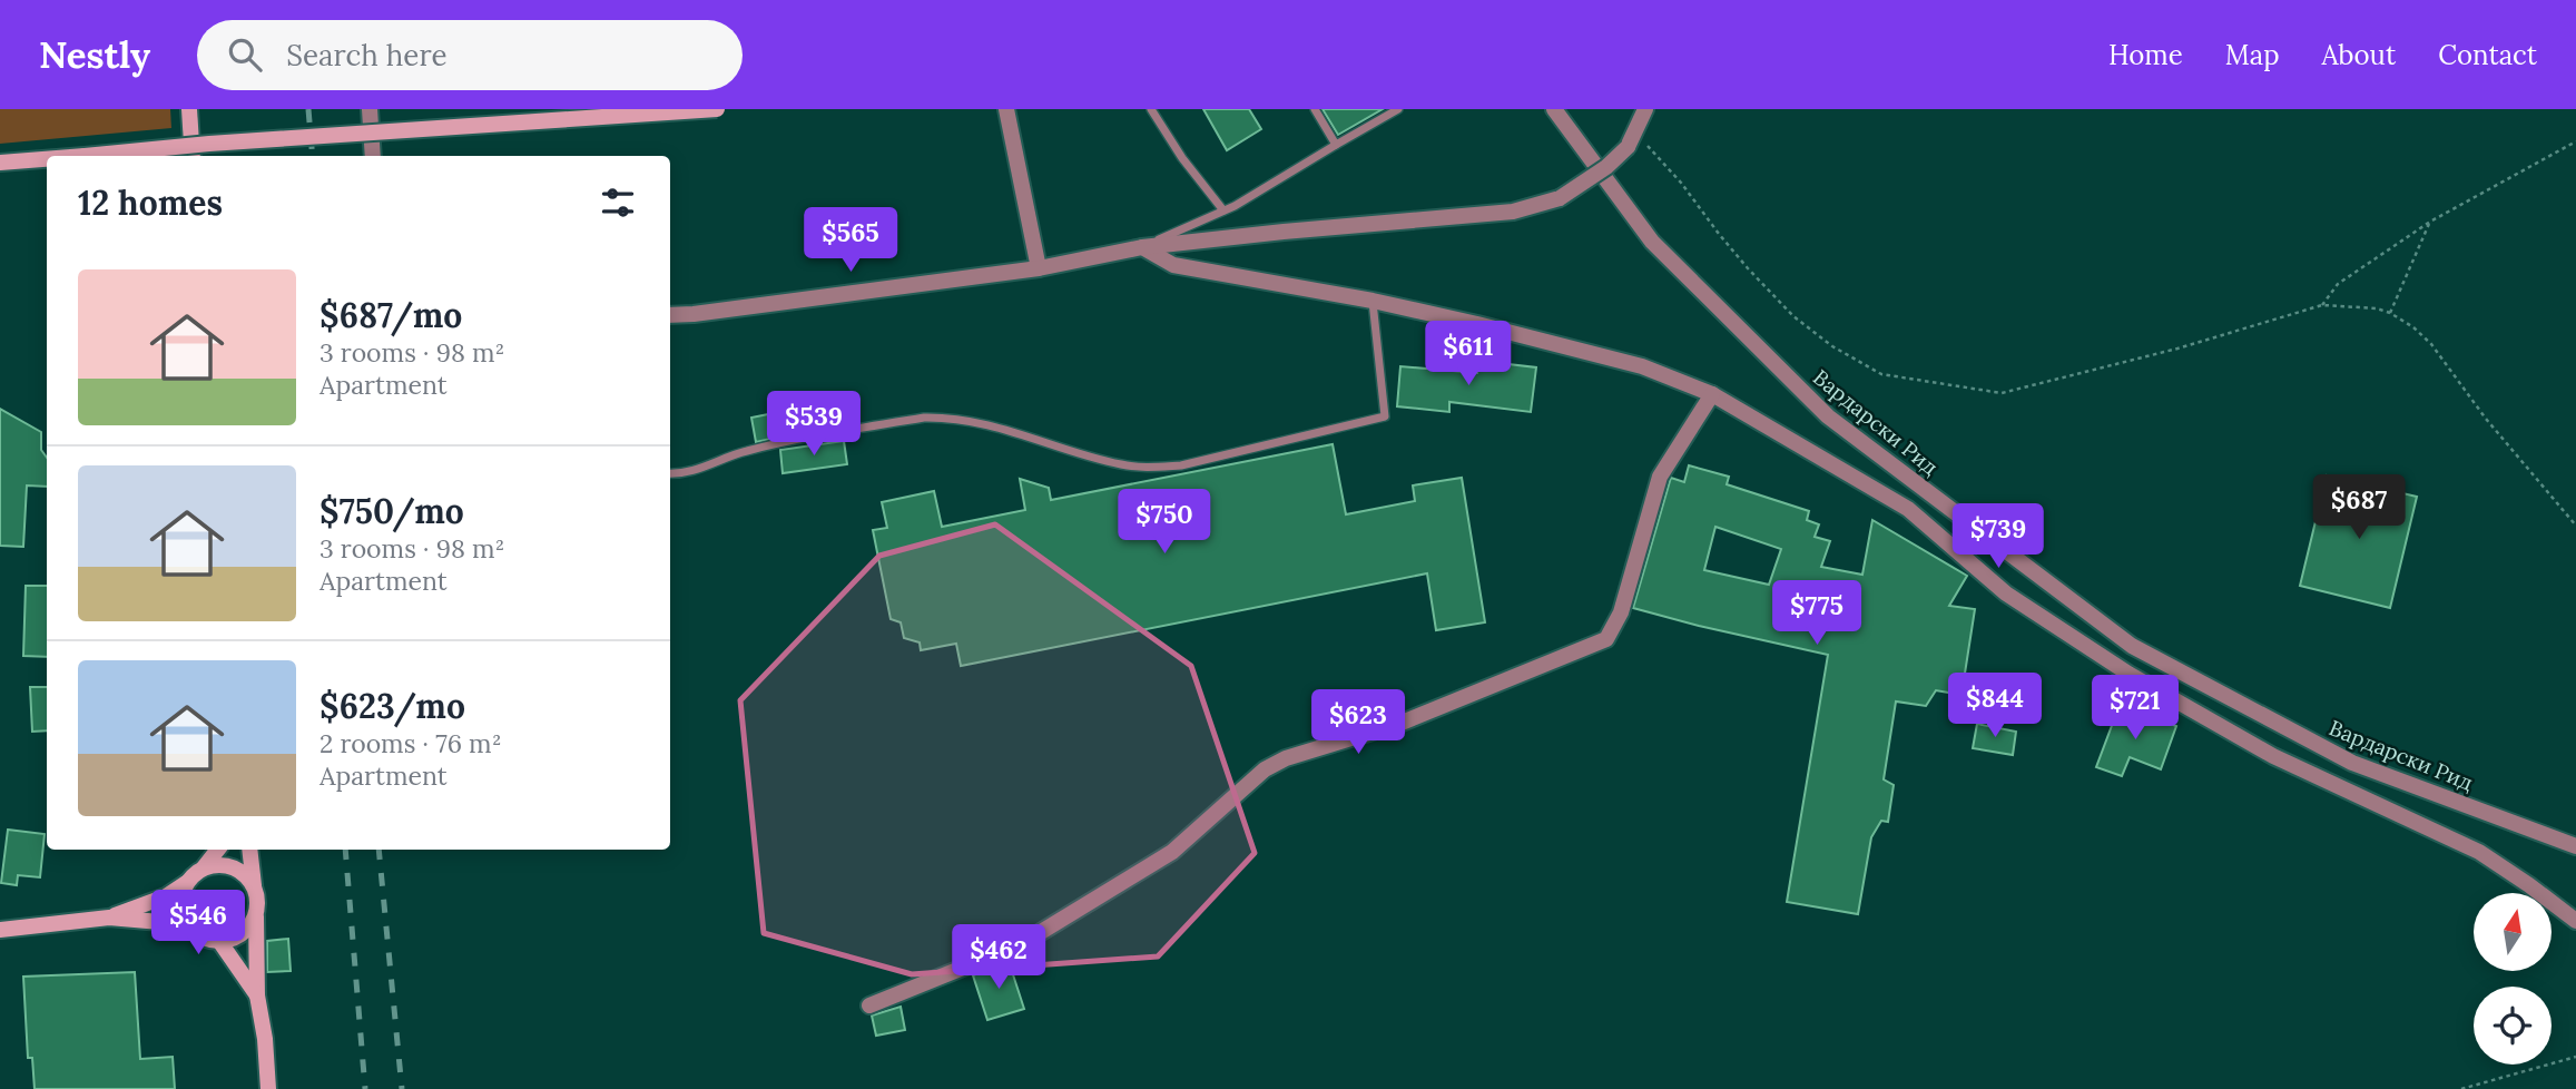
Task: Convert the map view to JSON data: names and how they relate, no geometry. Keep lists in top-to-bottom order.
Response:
{
  "streets": {
    "street": ["Вардарски Рид"]
  },
  "north": "top",
  "page": {
    "header": "Nestly",
    "search": "Search here",
    "nav": [
      "Home",
      "Map",
      "About",
      "Contact"
    ],
    "heading": "12 homes",
    "price": [
      "$565",
      "$611",
      "$539",
      "$687",
      "$750",
      "$739",
      "$775",
      "$844",
      "$721",
      "$623",
      "$546",
      "$462"
    ],
    "list": [
      {
        "name": "$687/mo",
        "note": "3 rooms · 98 m² · Apartment"
      },
      {
        "name": "$750/mo",
        "note": "3 rooms · 98 m² · Apartment"
      },
      {
        "name": "$623/mo",
        "note": "2 rooms · 76 m² · Apartment"
      }
    ]
  }
}
